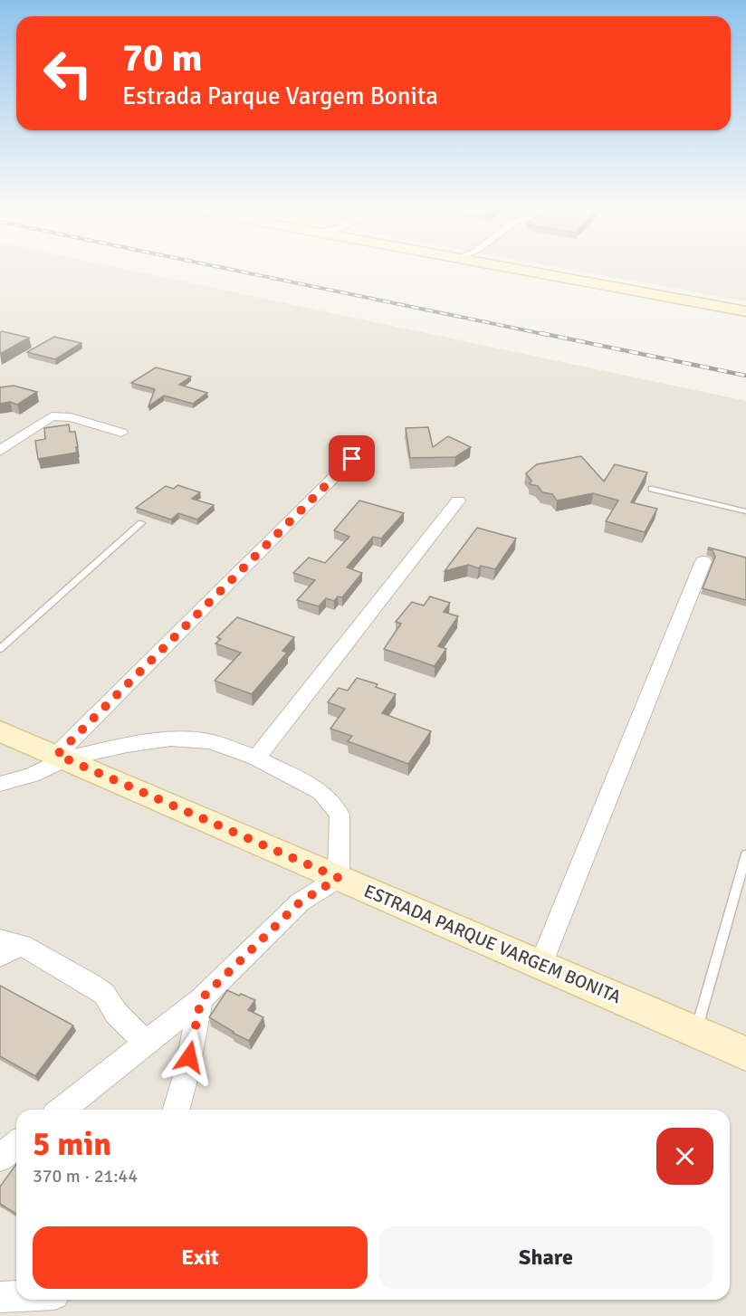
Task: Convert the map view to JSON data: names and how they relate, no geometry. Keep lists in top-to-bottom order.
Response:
{
  "streets": {
    "street": ["ESTRADA PARQUE VARGEM BONITA"]
  },
  "page": {
    "turn": ["70 m", "Estrada Parque Vargem Bonita"],
    "heading": ["5 min", "370 m · 21:44"],
    "buttons": ["Exit", "Share"]
  }
}
